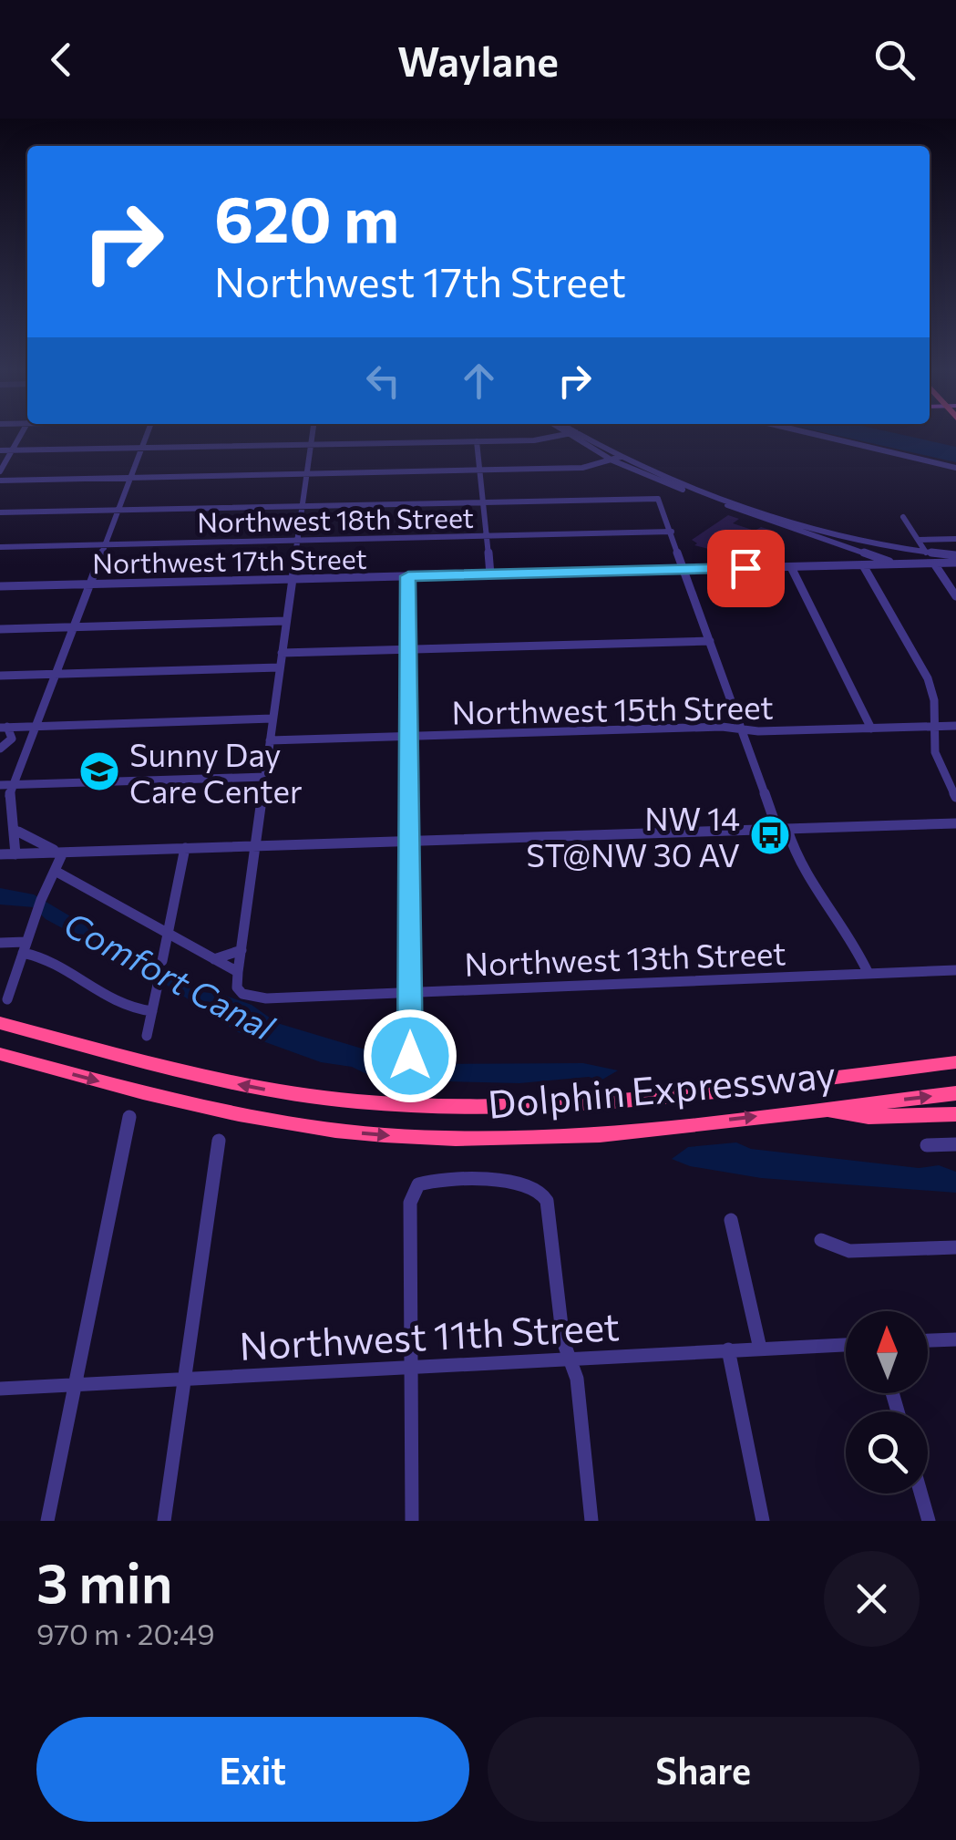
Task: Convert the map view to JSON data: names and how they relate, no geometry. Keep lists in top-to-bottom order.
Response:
{
  "streets": {
    "highway": ["Dolphin Expressway"],
    "street": [
      "Northwest 18th Street",
      "Northwest 17th Street",
      "Northwest 15th Street",
      "Northwest 13th Street",
      "Northwest 11th Street"
    ]
  },
  "water": ["Comfort Canal"],
  "places": {
    "school or university": ["Sunny Day Care Center"],
    "bus stop": ["NW 14 ST@NW 30 AV"]
  },
  "north": "top",
  "page": {
    "header": "Waylane",
    "turn": ["620 m", "Northwest 17th Street"],
    "heading": ["3 min", "970 m · 20:49"],
    "buttons": ["Exit", "Share"]
  }
}
